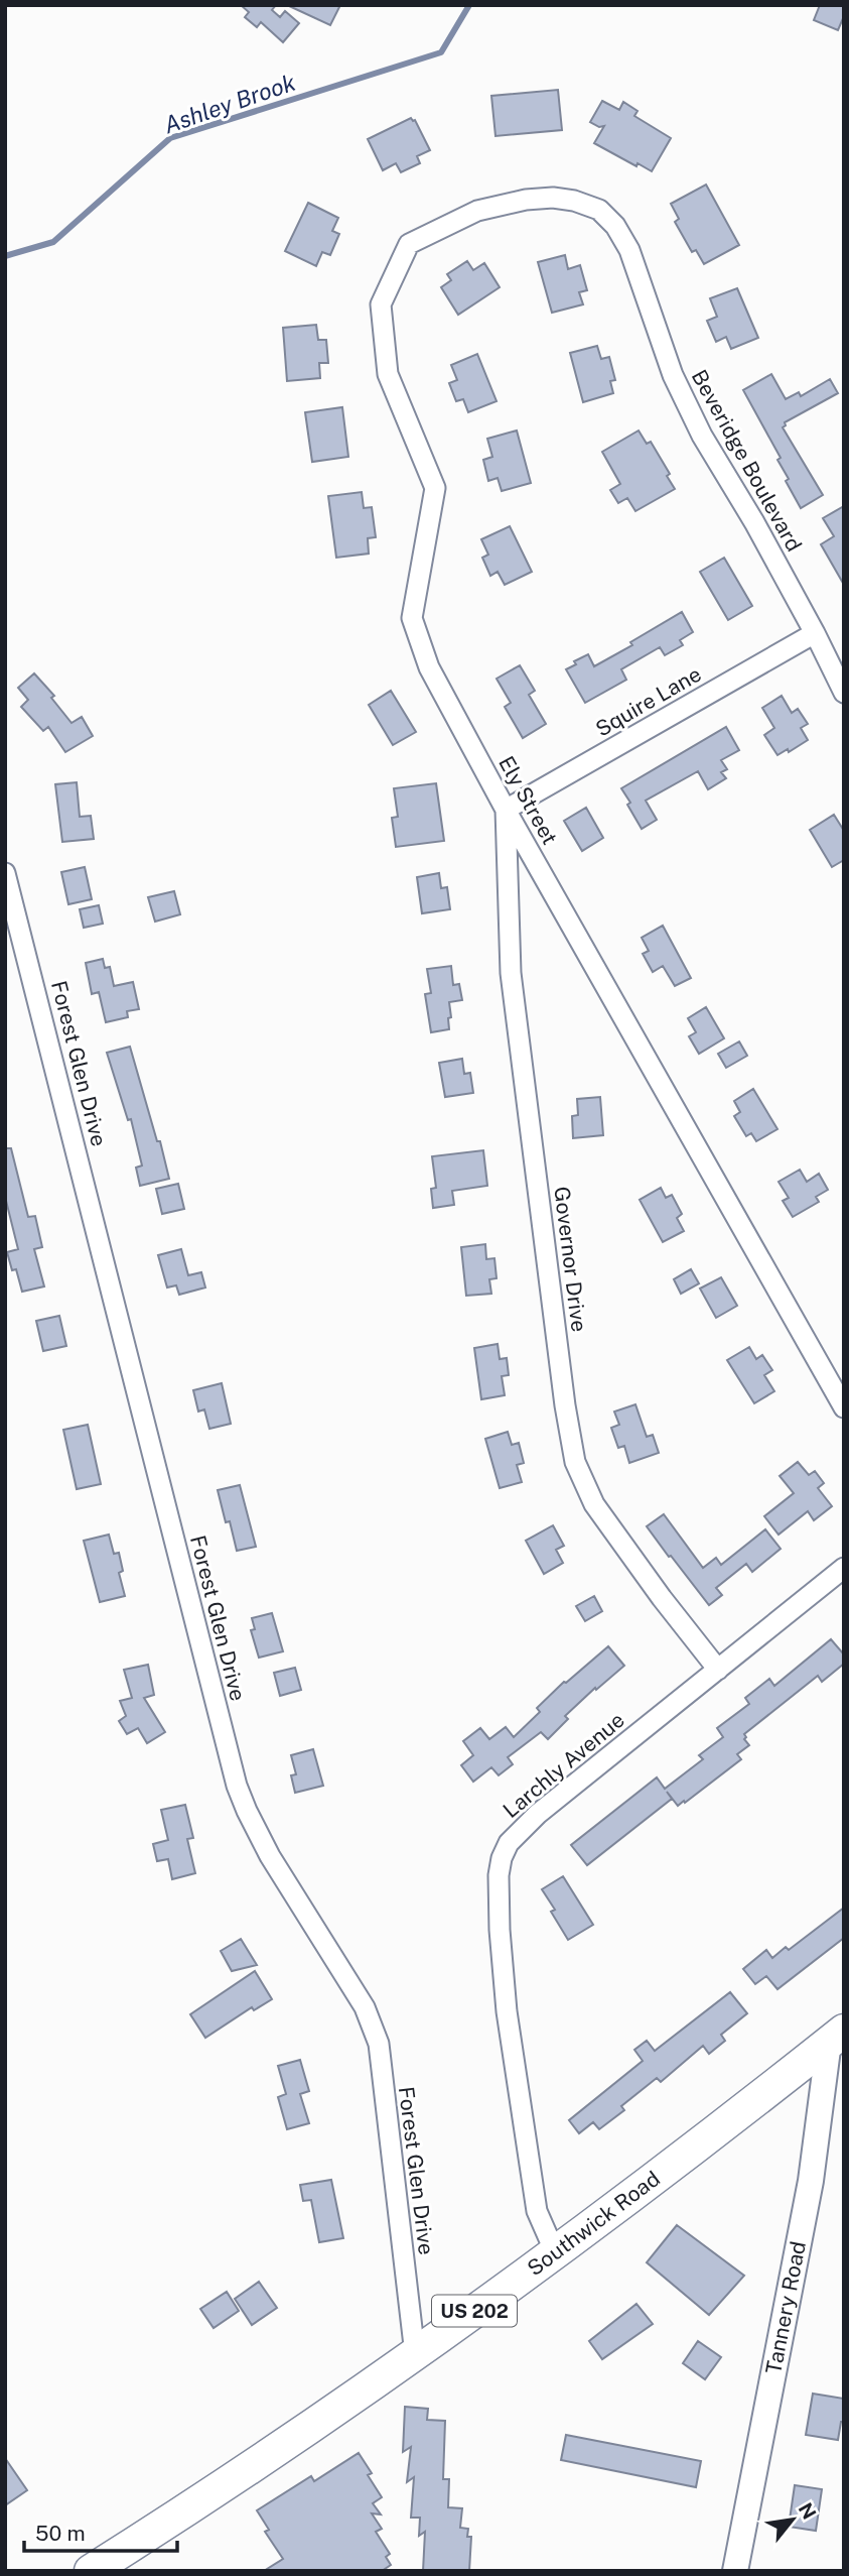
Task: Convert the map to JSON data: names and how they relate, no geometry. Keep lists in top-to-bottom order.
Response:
{
  "streets": {
    "highway": ["Southwick Road", "US 202"],
    "street": [
      "Beveridge Boulevard",
      "Squire Lane",
      "Ely Street",
      "Forest Glen Drive",
      "Governor Drive",
      "Larchly Avenue",
      "Tannery Road"
    ]
  },
  "crossings": [
    ["Beveridge Boulevard", "Squire Lane"],
    ["Beveridge Boulevard", "Ely Street"],
    ["Squire Lane", "Ely Street"],
    ["Squire Lane", "Governor Drive"],
    ["Ely Street", "Governor Drive"],
    ["Forest Glen Drive", "Southwick Road"],
    ["Governor Drive", "Larchly Avenue"],
    ["Larchly Avenue", "Southwick Road"],
    ["Southwick Road", "Tannery Road"]
  ],
  "water": ["Ashley Brook"],
  "scale_bar": "50 m",
  "north": "top right"
}
